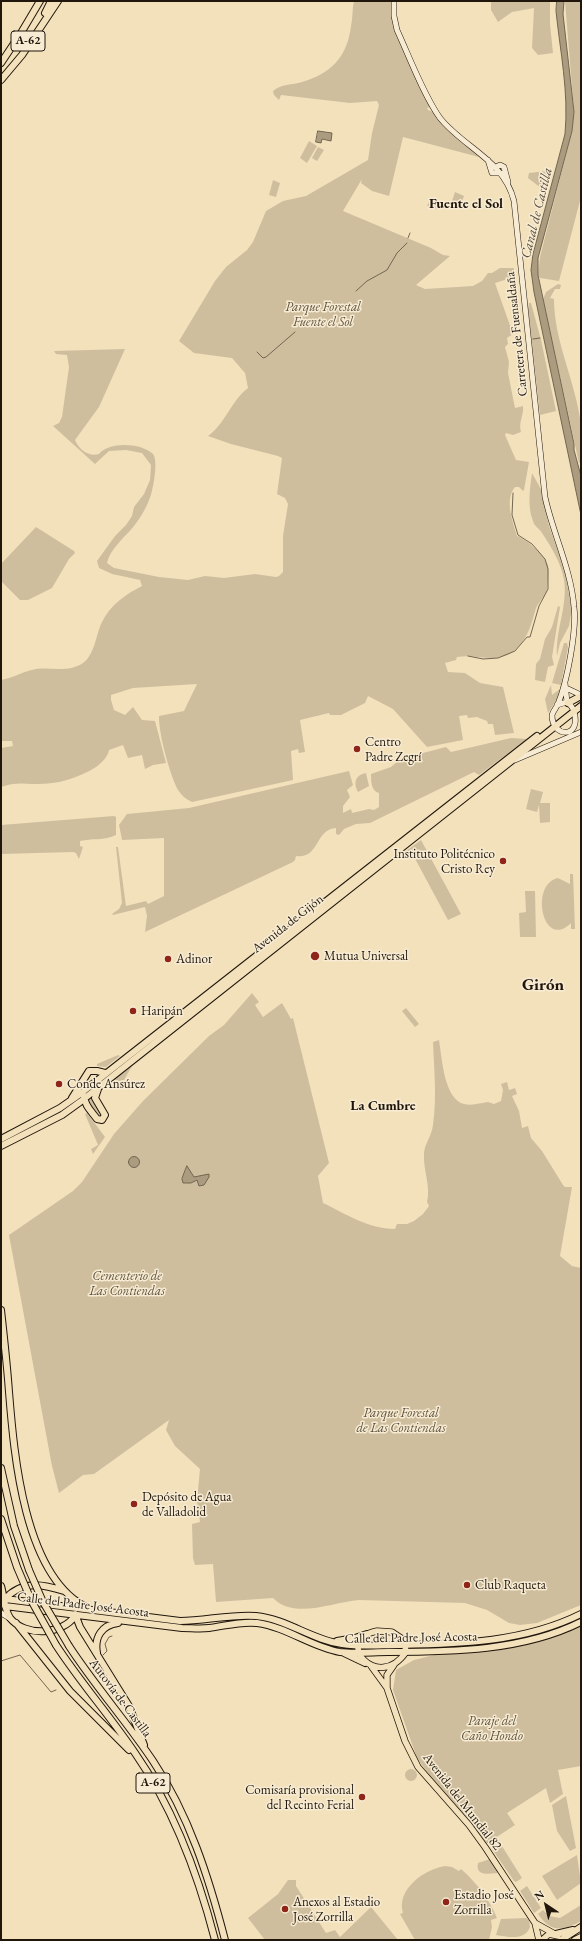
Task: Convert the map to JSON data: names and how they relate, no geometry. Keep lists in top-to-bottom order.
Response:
{
  "streets": {
    "highway": [
      "A-62",
      "Avenida de Gijón",
      "Calle del Padre José Acosta",
      "Autovía de Castilla"
    ],
    "main road": ["Carretera de Fuensaldaña", "Avenida del Mundial 82"]
  },
  "crossings": [
    ["Calle del Padre José Acosta", "Avenida del Mundial 82"]
  ],
  "districts": ["Fuente el Sol", "Girón", "La Cumbre"],
  "water": ["Canal de Castilla"],
  "parks": [
    "Parque Forestal Fuente el Sol",
    "Cementerio de Las Contiendas",
    "Parque Forestal de Las Contiendas",
    "Paraje del Caño Hondo"
  ],
  "places": [
    "Centro Padre Zegrí",
    "Instituto Politécnico Cristo Rey",
    "Mutua Universal",
    "Adinor",
    "Haripán",
    "Conde Ansúrez",
    "Depósito de Agua de Valladolid",
    "Club Raqueta",
    "Comisaría provisional del Recinto Ferial",
    "Estadio José Zorrilla",
    "Anexos al Estadio José Zorrilla"
  ],
  "north": "top left"
}
